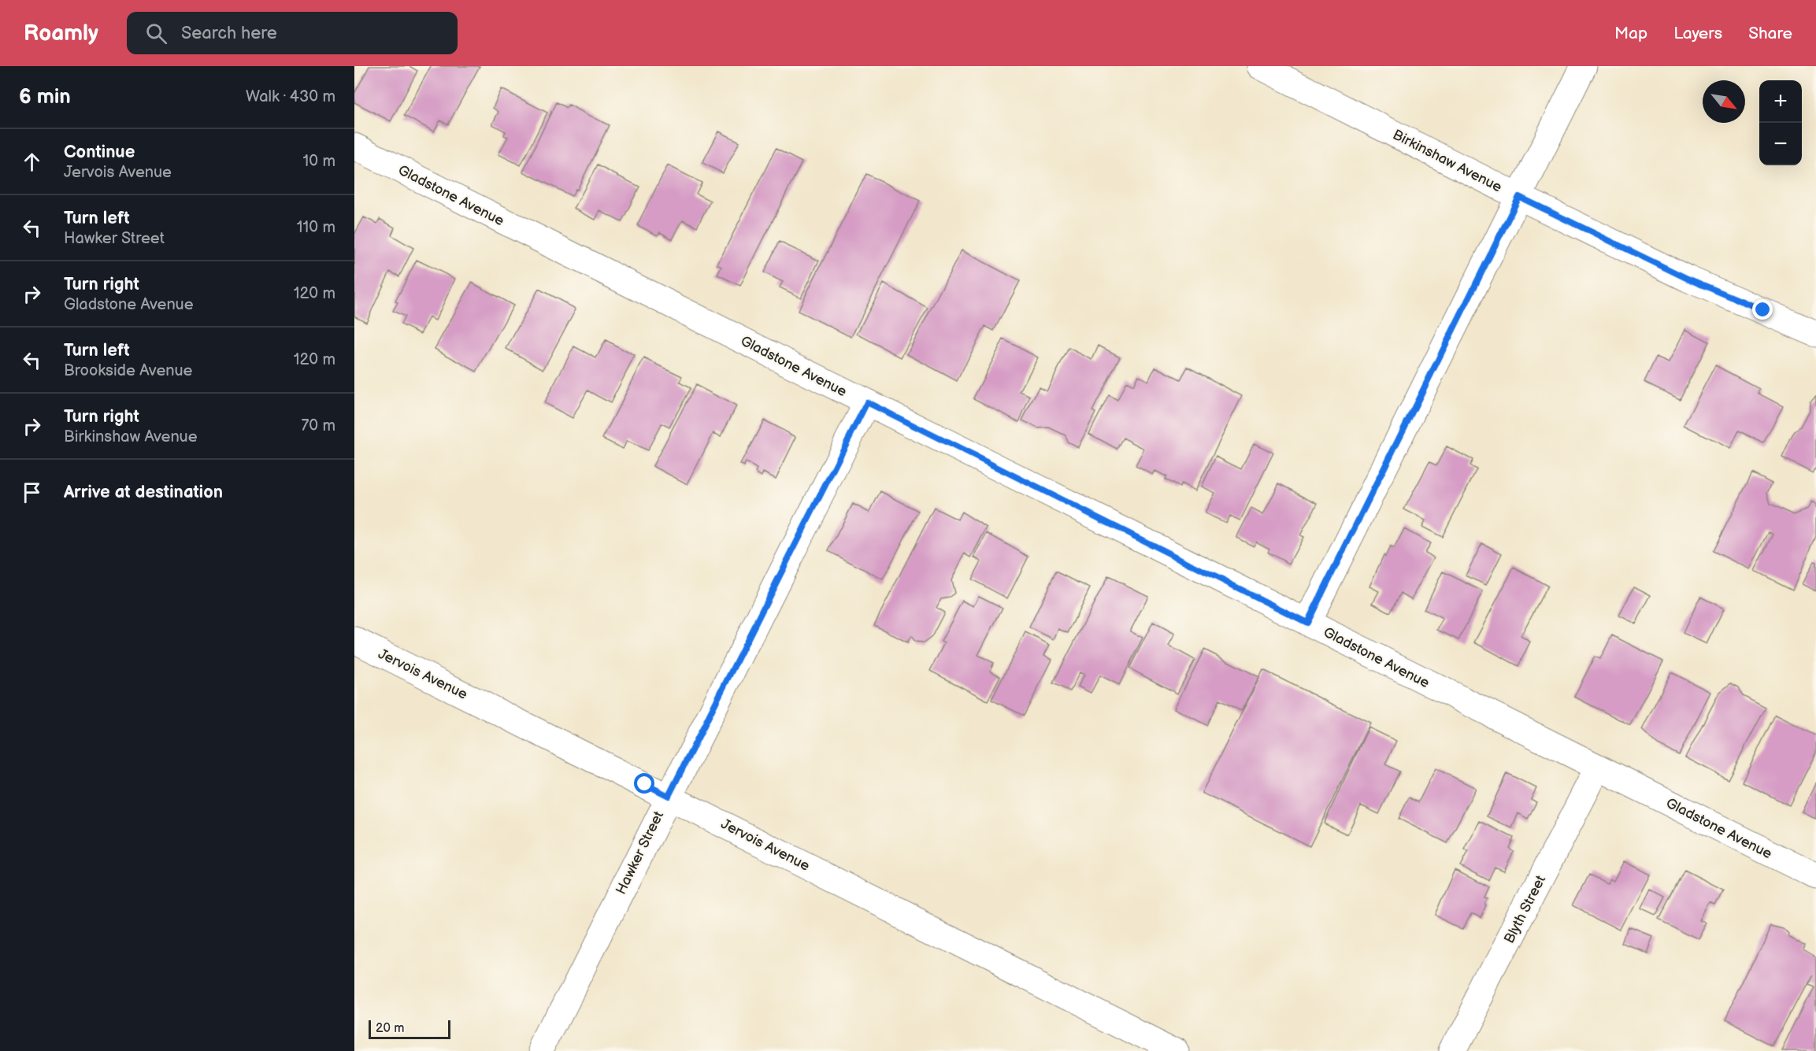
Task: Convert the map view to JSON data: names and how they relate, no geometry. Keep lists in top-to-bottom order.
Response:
{
  "streets": {
    "street": [
      "Birkinshaw Avenue",
      "Gladstone Avenue",
      "Jervois Avenue",
      "Hawker Street",
      "Blyth Street"
    ]
  },
  "crossings": [
    ["Gladstone Avenue", "Hawker Street"],
    ["Gladstone Avenue", "Blyth Street"],
    ["Jervois Avenue", "Hawker Street"]
  ],
  "scale_bar": "20 m",
  "north": "bottom right",
  "page": {
    "header": "Roamly",
    "search": "Search here",
    "nav": ["Map", "Layers", "Share"],
    "heading": ["6 min", "Walk · 430 m"],
    "map_buttons": ["+", "−"],
    "list": [
      ["Continue", "Jervois Avenue", "10 m"],
      ["Turn left", "Hawker Street", "110 m"],
      ["Turn right", "Gladstone Avenue", "120 m"],
      ["Turn left", "Brookside Avenue", "120 m"],
      ["Turn right", "Birkinshaw Avenue", "70 m"],
      "Arrive at destination"
    ],
    "scale": "20 m"
  }
}
